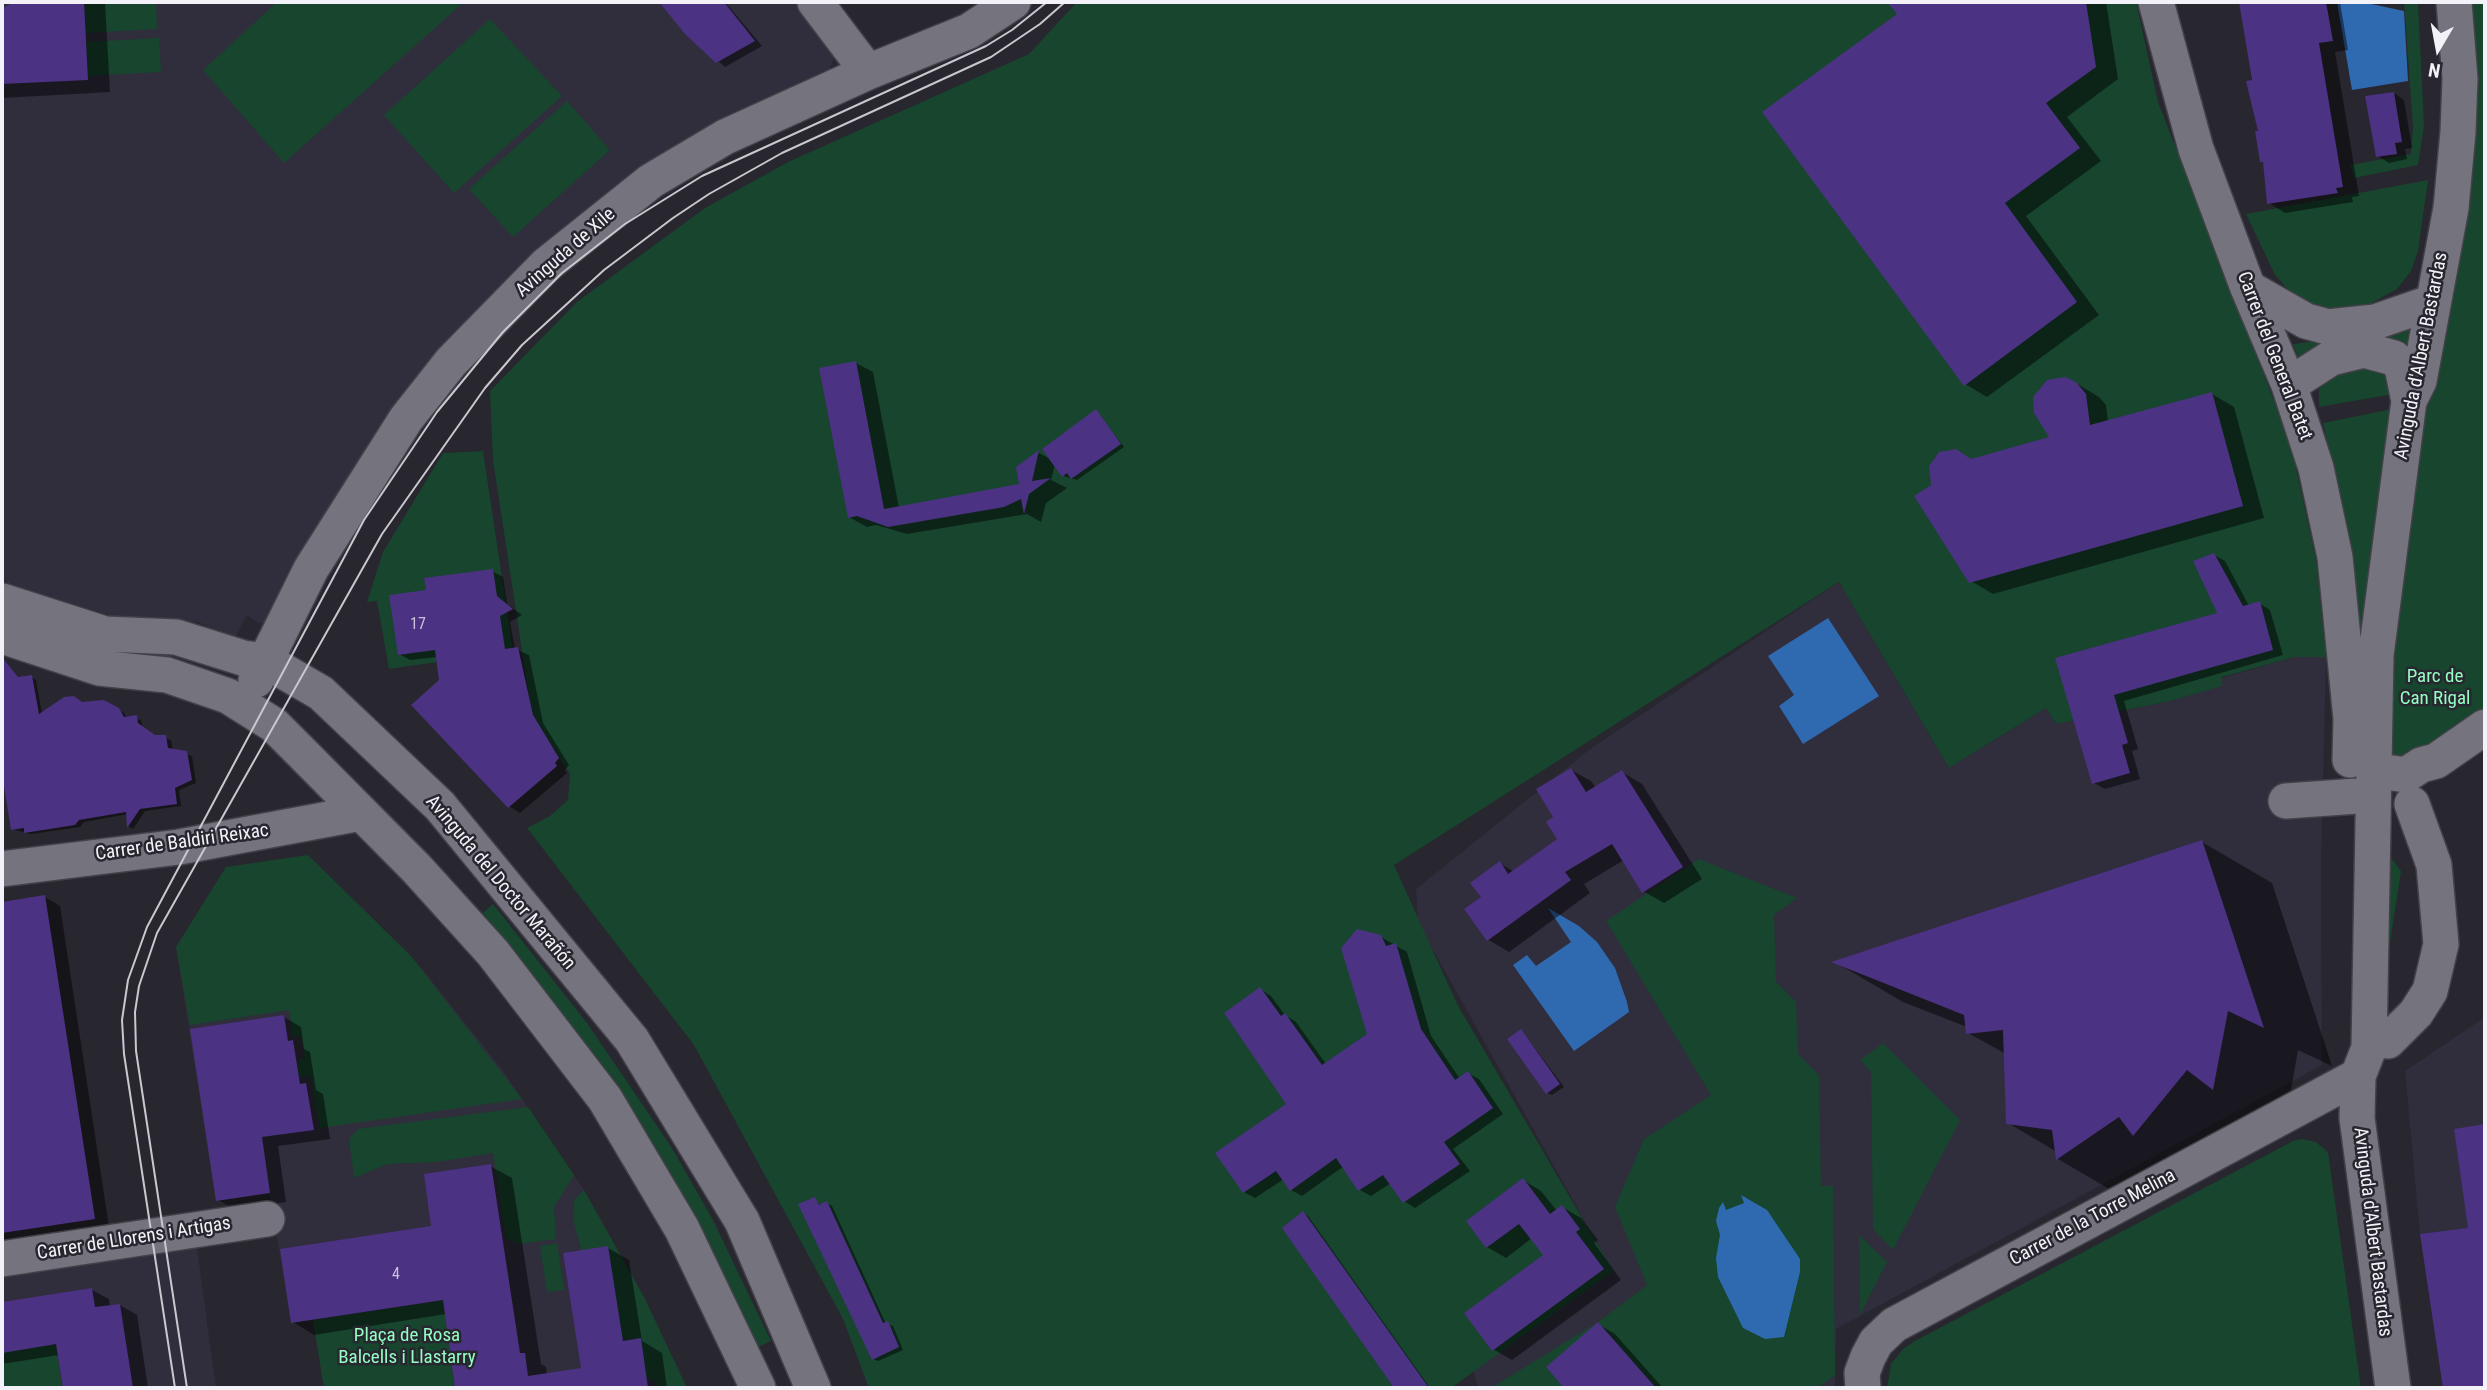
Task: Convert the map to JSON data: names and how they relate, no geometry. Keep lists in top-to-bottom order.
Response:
{
  "streets": {
    "street": [
      "Avinguda de Xile",
      "Carrer del General Batet",
      "Avinguda d'Albert Bastardas",
      "Carrer de Baldiri Reixac",
      "Avinguda del Doctor Marañón",
      "Carrer de la Torre Melina",
      "Carrer de Llorens i Artigas"
    ]
  },
  "crossings": [
    ["Avinguda de Xile", "Avinguda del Doctor Marañón"],
    ["Carrer del General Batet", "Avinguda d'Albert Bastardas"],
    ["Avinguda d'Albert Bastardas", "Carrer de la Torre Melina"]
  ],
  "parks": ["Parc de Can Rigal", "Plaça de Rosa Balcells i Llastarry"],
  "house_numbers": ["17", "4"],
  "north": "bottom"
}
